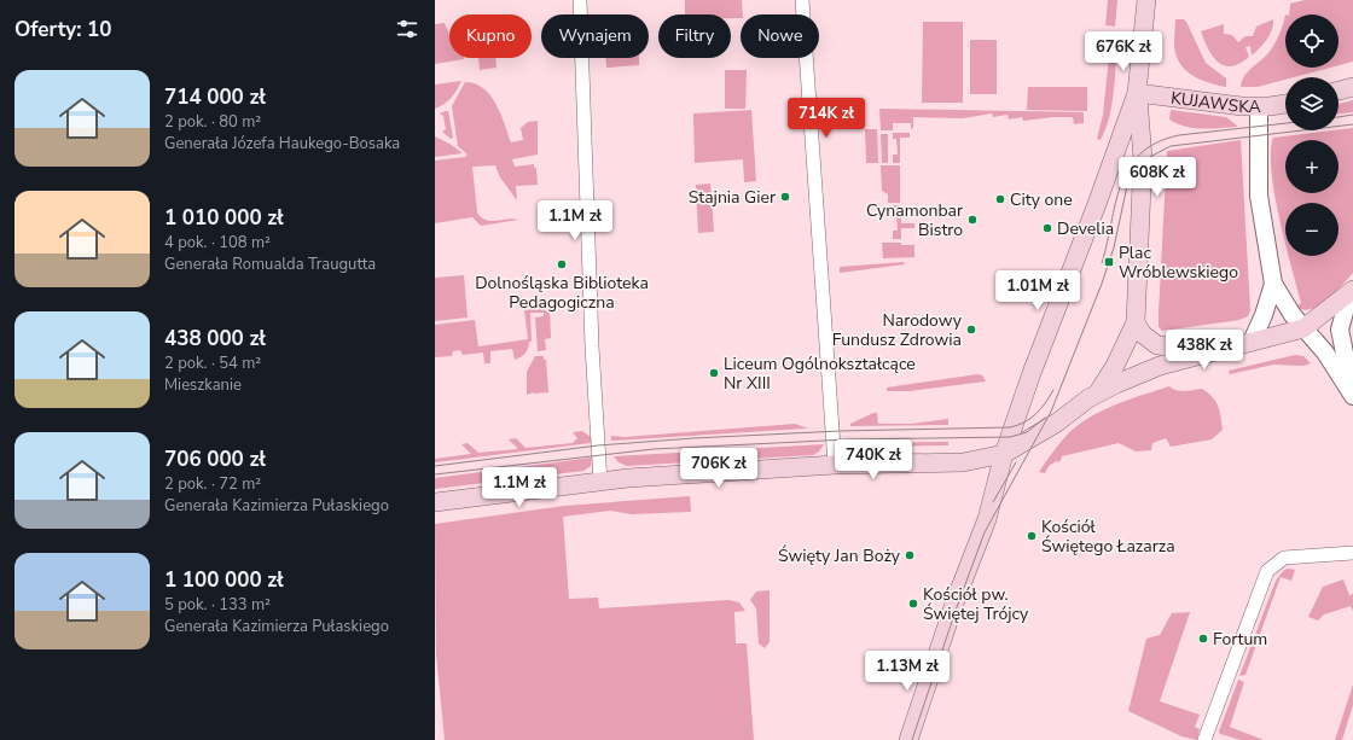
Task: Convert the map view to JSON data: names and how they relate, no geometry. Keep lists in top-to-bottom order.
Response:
{
  "streets": {
    "main road": ["KUJAWSKA"]
  },
  "places": {
    "other": [
      "Stajnia Gier",
      "City one",
      "Cynamonbar Bistro",
      "Develia",
      "Dolnośląska Biblioteka Pedagogiczna",
      "Narodowy Fundusz Zdrowia",
      "Liceum Ogólnokształcące Nr XIII",
      "Kościół Świętego Łazarza",
      "Święty Jan Boży",
      "Kościół pw. Świętej Trójcy",
      "Fortum"
    ],
    "transit": ["Plac Wróblewskiego"]
  },
  "page": {
    "heading": "Oferty: 10",
    "map_buttons": ["+", "−"],
    "chip": [
      "Kupno",
      "Wynajem",
      "Filtry",
      "Nowe"
    ],
    "price": [
      "676K zł",
      "714K zł",
      "608K zł",
      "1.1M zł",
      "1.01M zł",
      "438K zł",
      "740K zł",
      "706K zł",
      "1.1M zł",
      "1.13M zł"
    ],
    "list": [
      {
        "name": "714 000 zł",
        "note": "2 pok. · 80 m² · Generała Józefa Haukego-Bosaka"
      },
      {
        "name": "1 010 000 zł",
        "note": "4 pok. · 108 m² · Generała Romualda Traugutta"
      },
      {
        "name": "438 000 zł",
        "note": "2 pok. · 54 m² · Mieszkanie"
      },
      {
        "name": "706 000 zł",
        "note": "2 pok. · 72 m² · Generała Kazimierza Pułaskiego"
      },
      {
        "name": "1 100 000 zł",
        "note": "5 pok. · 133 m² · Generała Kazimierza Pułaskiego"
      }
    ]
  }
}
